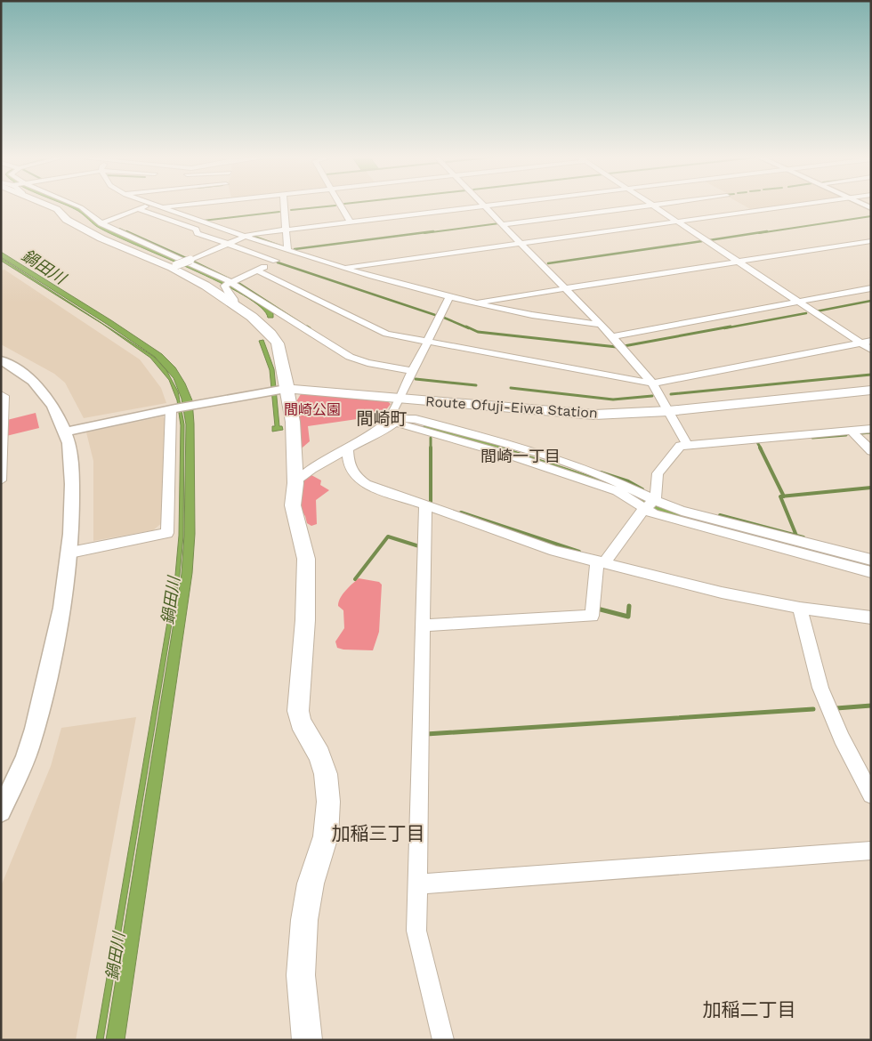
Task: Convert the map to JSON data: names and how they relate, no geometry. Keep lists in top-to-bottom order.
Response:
{
  "streets": {
    "main road": ["Route Ofuji-Eiwa Station"]
  },
  "districts": [
    "間崎町",
    "間崎一丁目",
    "加稲三丁目",
    "加稲二丁目"
  ],
  "water": ["鍋田川"],
  "parks": ["間崎公園"]
}
